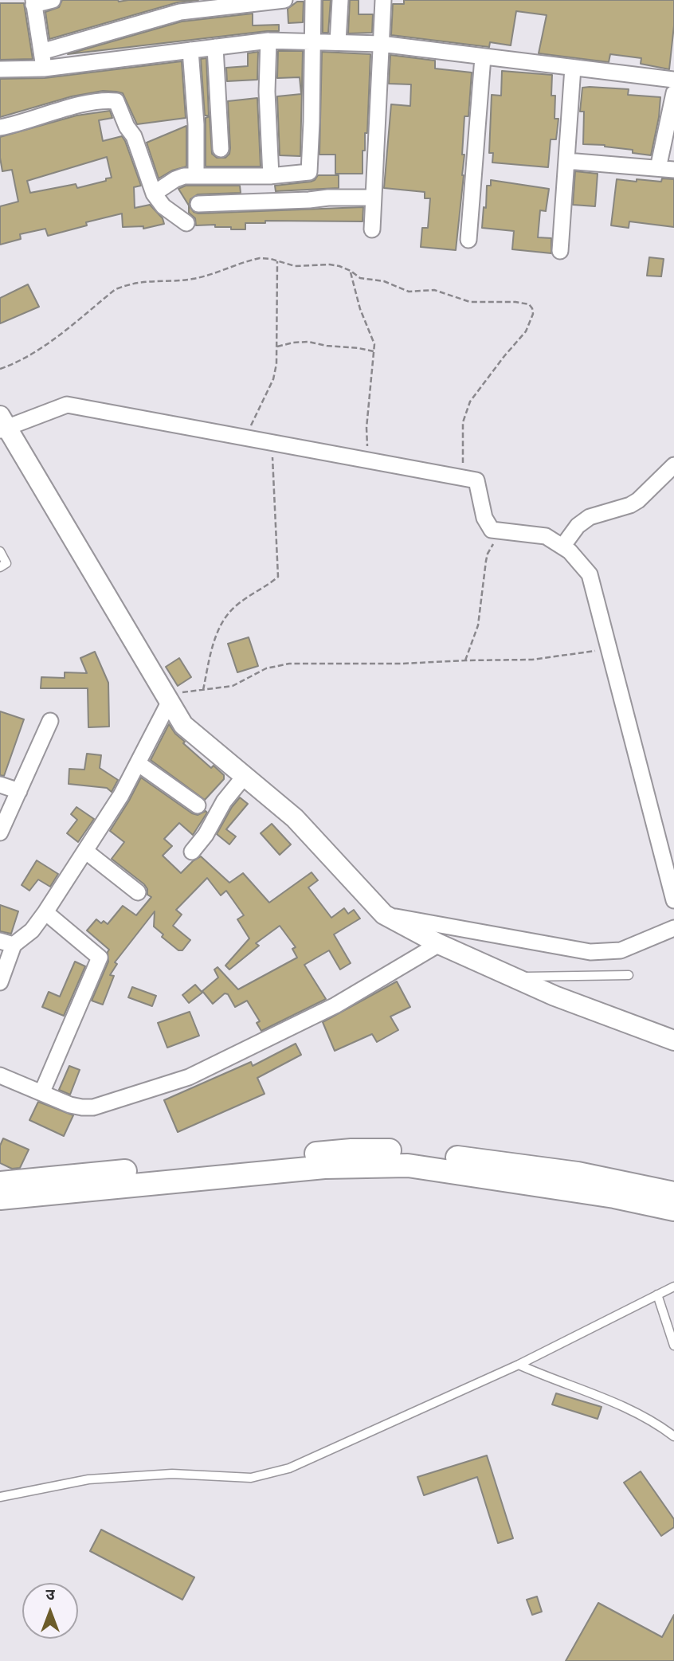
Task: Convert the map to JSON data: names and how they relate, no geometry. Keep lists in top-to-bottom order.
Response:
{
  "north": "top"
}
